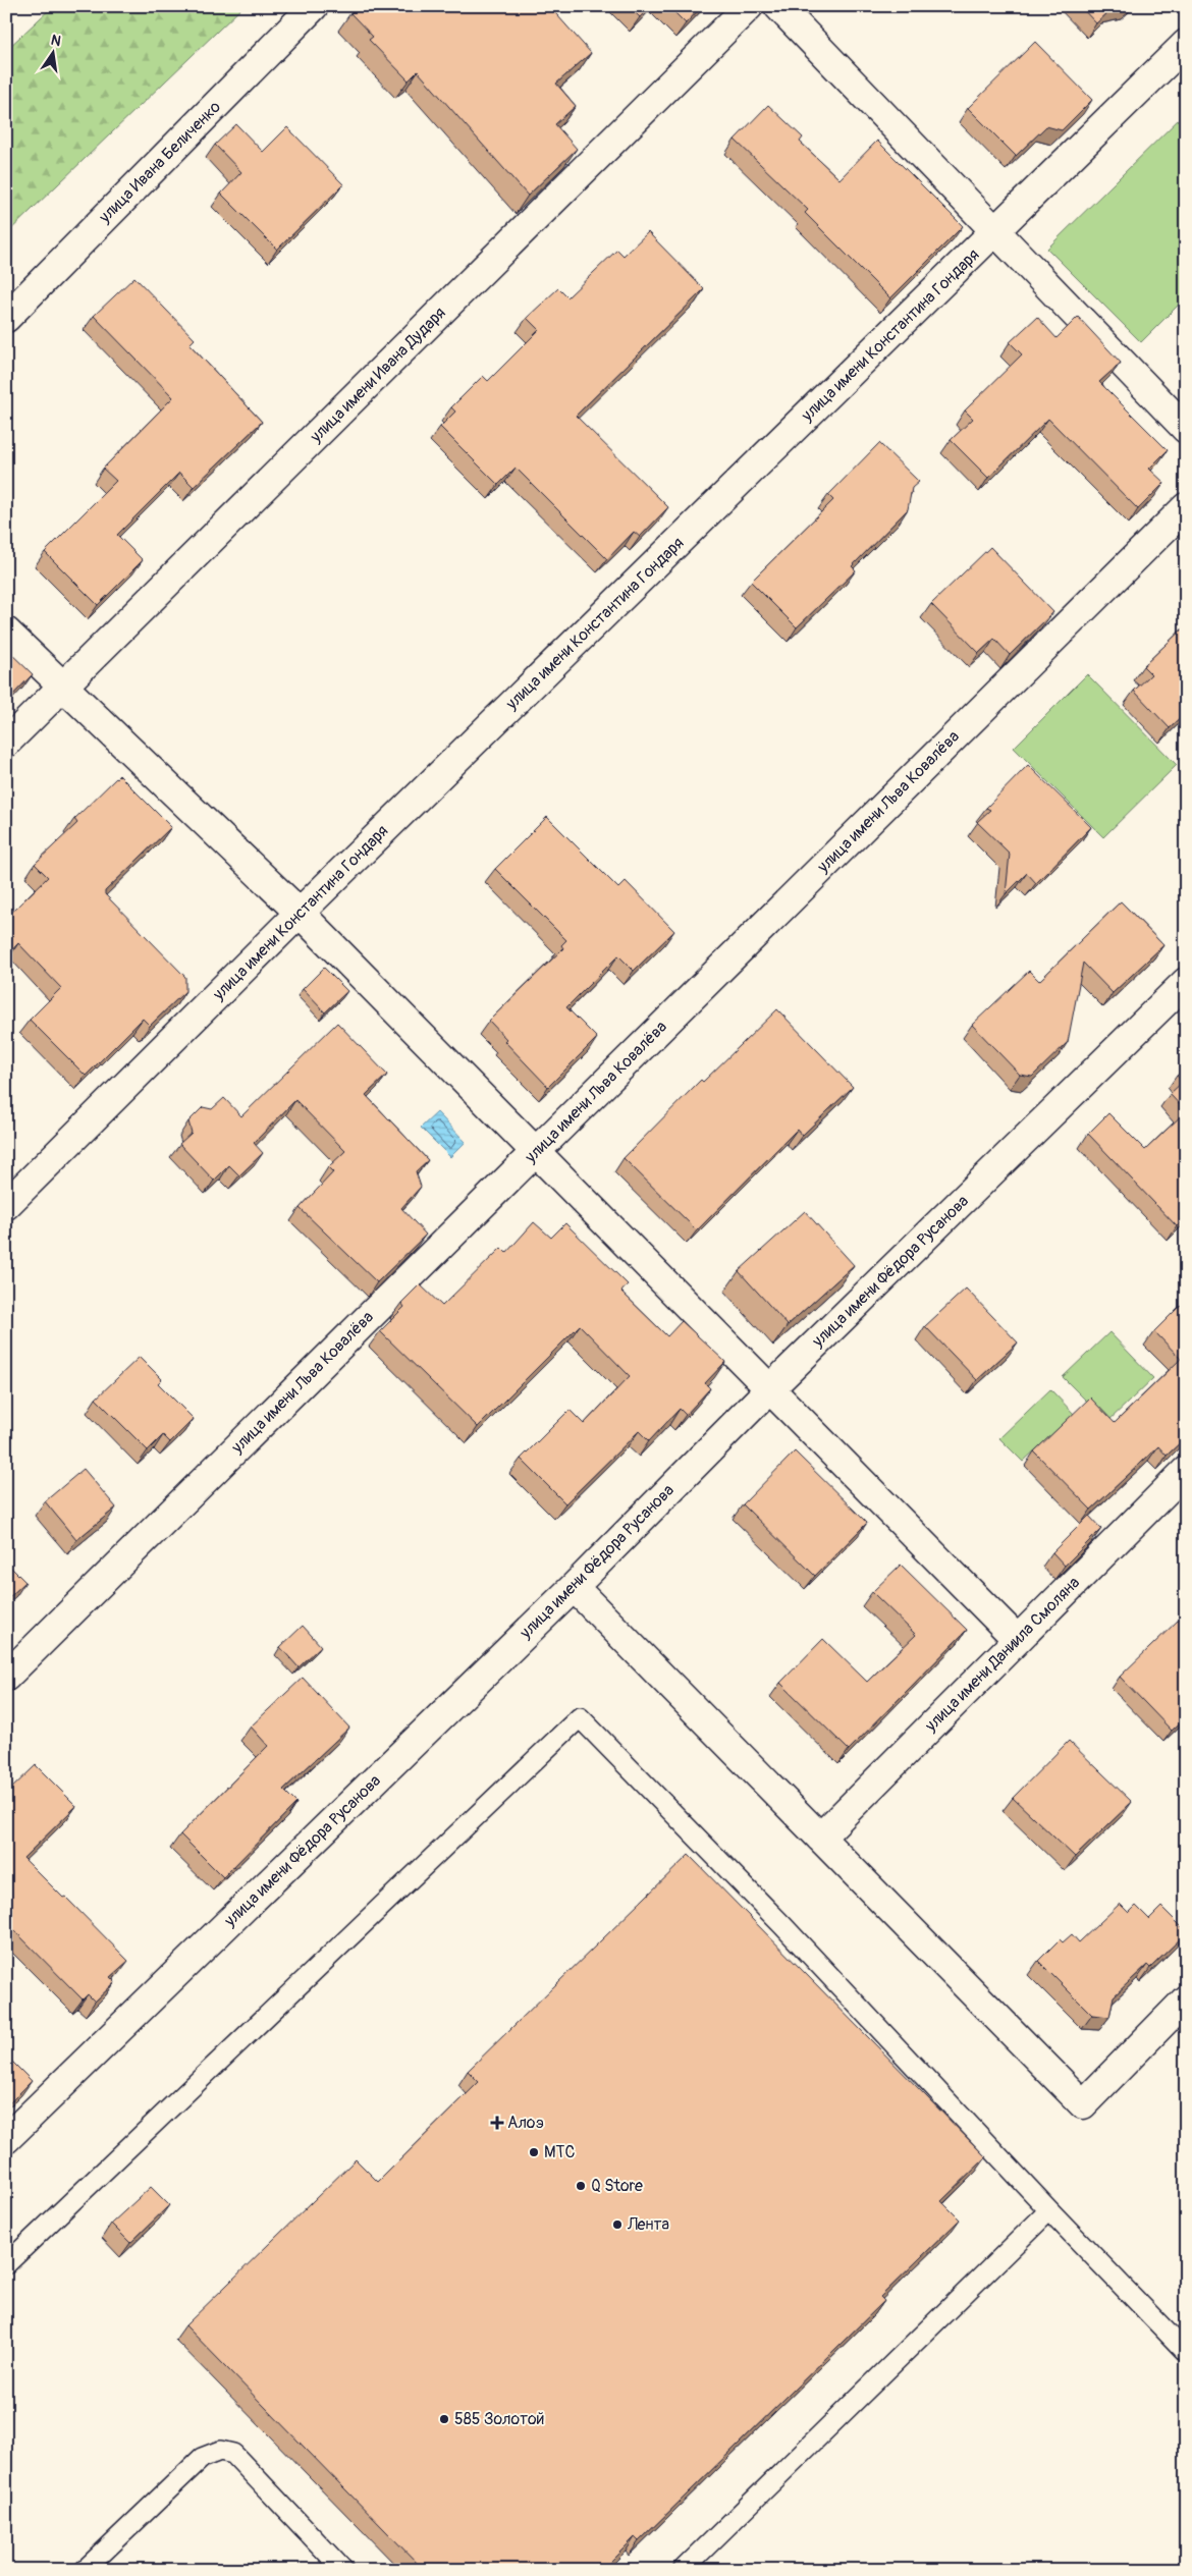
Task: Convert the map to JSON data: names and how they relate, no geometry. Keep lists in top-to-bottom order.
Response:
{
  "streets": {
    "street": [
      "улица Ивана Беличенко",
      "улица имени Константина Гондаря",
      "улица имени Ивана Дударя",
      "улица имени Льва Ковалёва",
      "улица имени Фёдора Русанова",
      "улица имени Даниила Смоляна"
    ]
  },
  "places": {
    "health": ["Алоэ"],
    "other": [
      "МТС",
      "Q Store",
      "Лента",
      "585 Золотой"
    ]
  },
  "north": "top"
}
